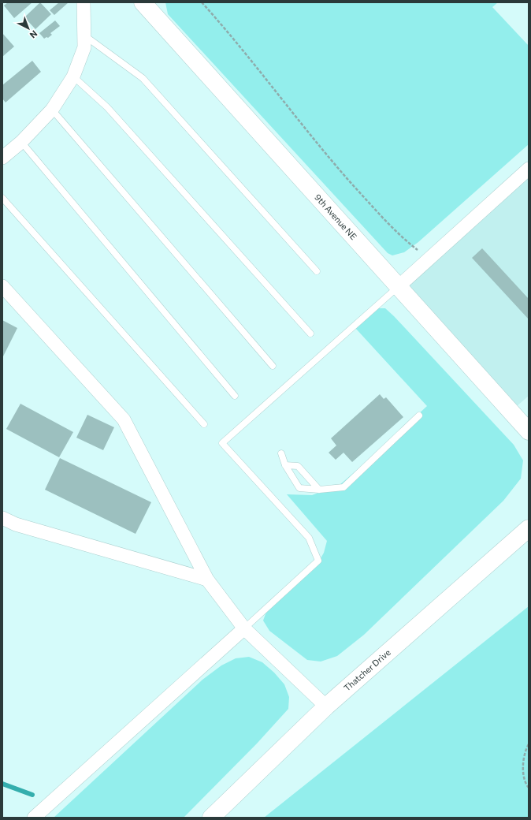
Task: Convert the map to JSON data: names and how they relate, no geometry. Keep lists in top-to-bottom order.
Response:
{
  "streets": {
    "street": ["9th Avenue NE", "Thatcher Drive"]
  },
  "north": "bottom right"
}
